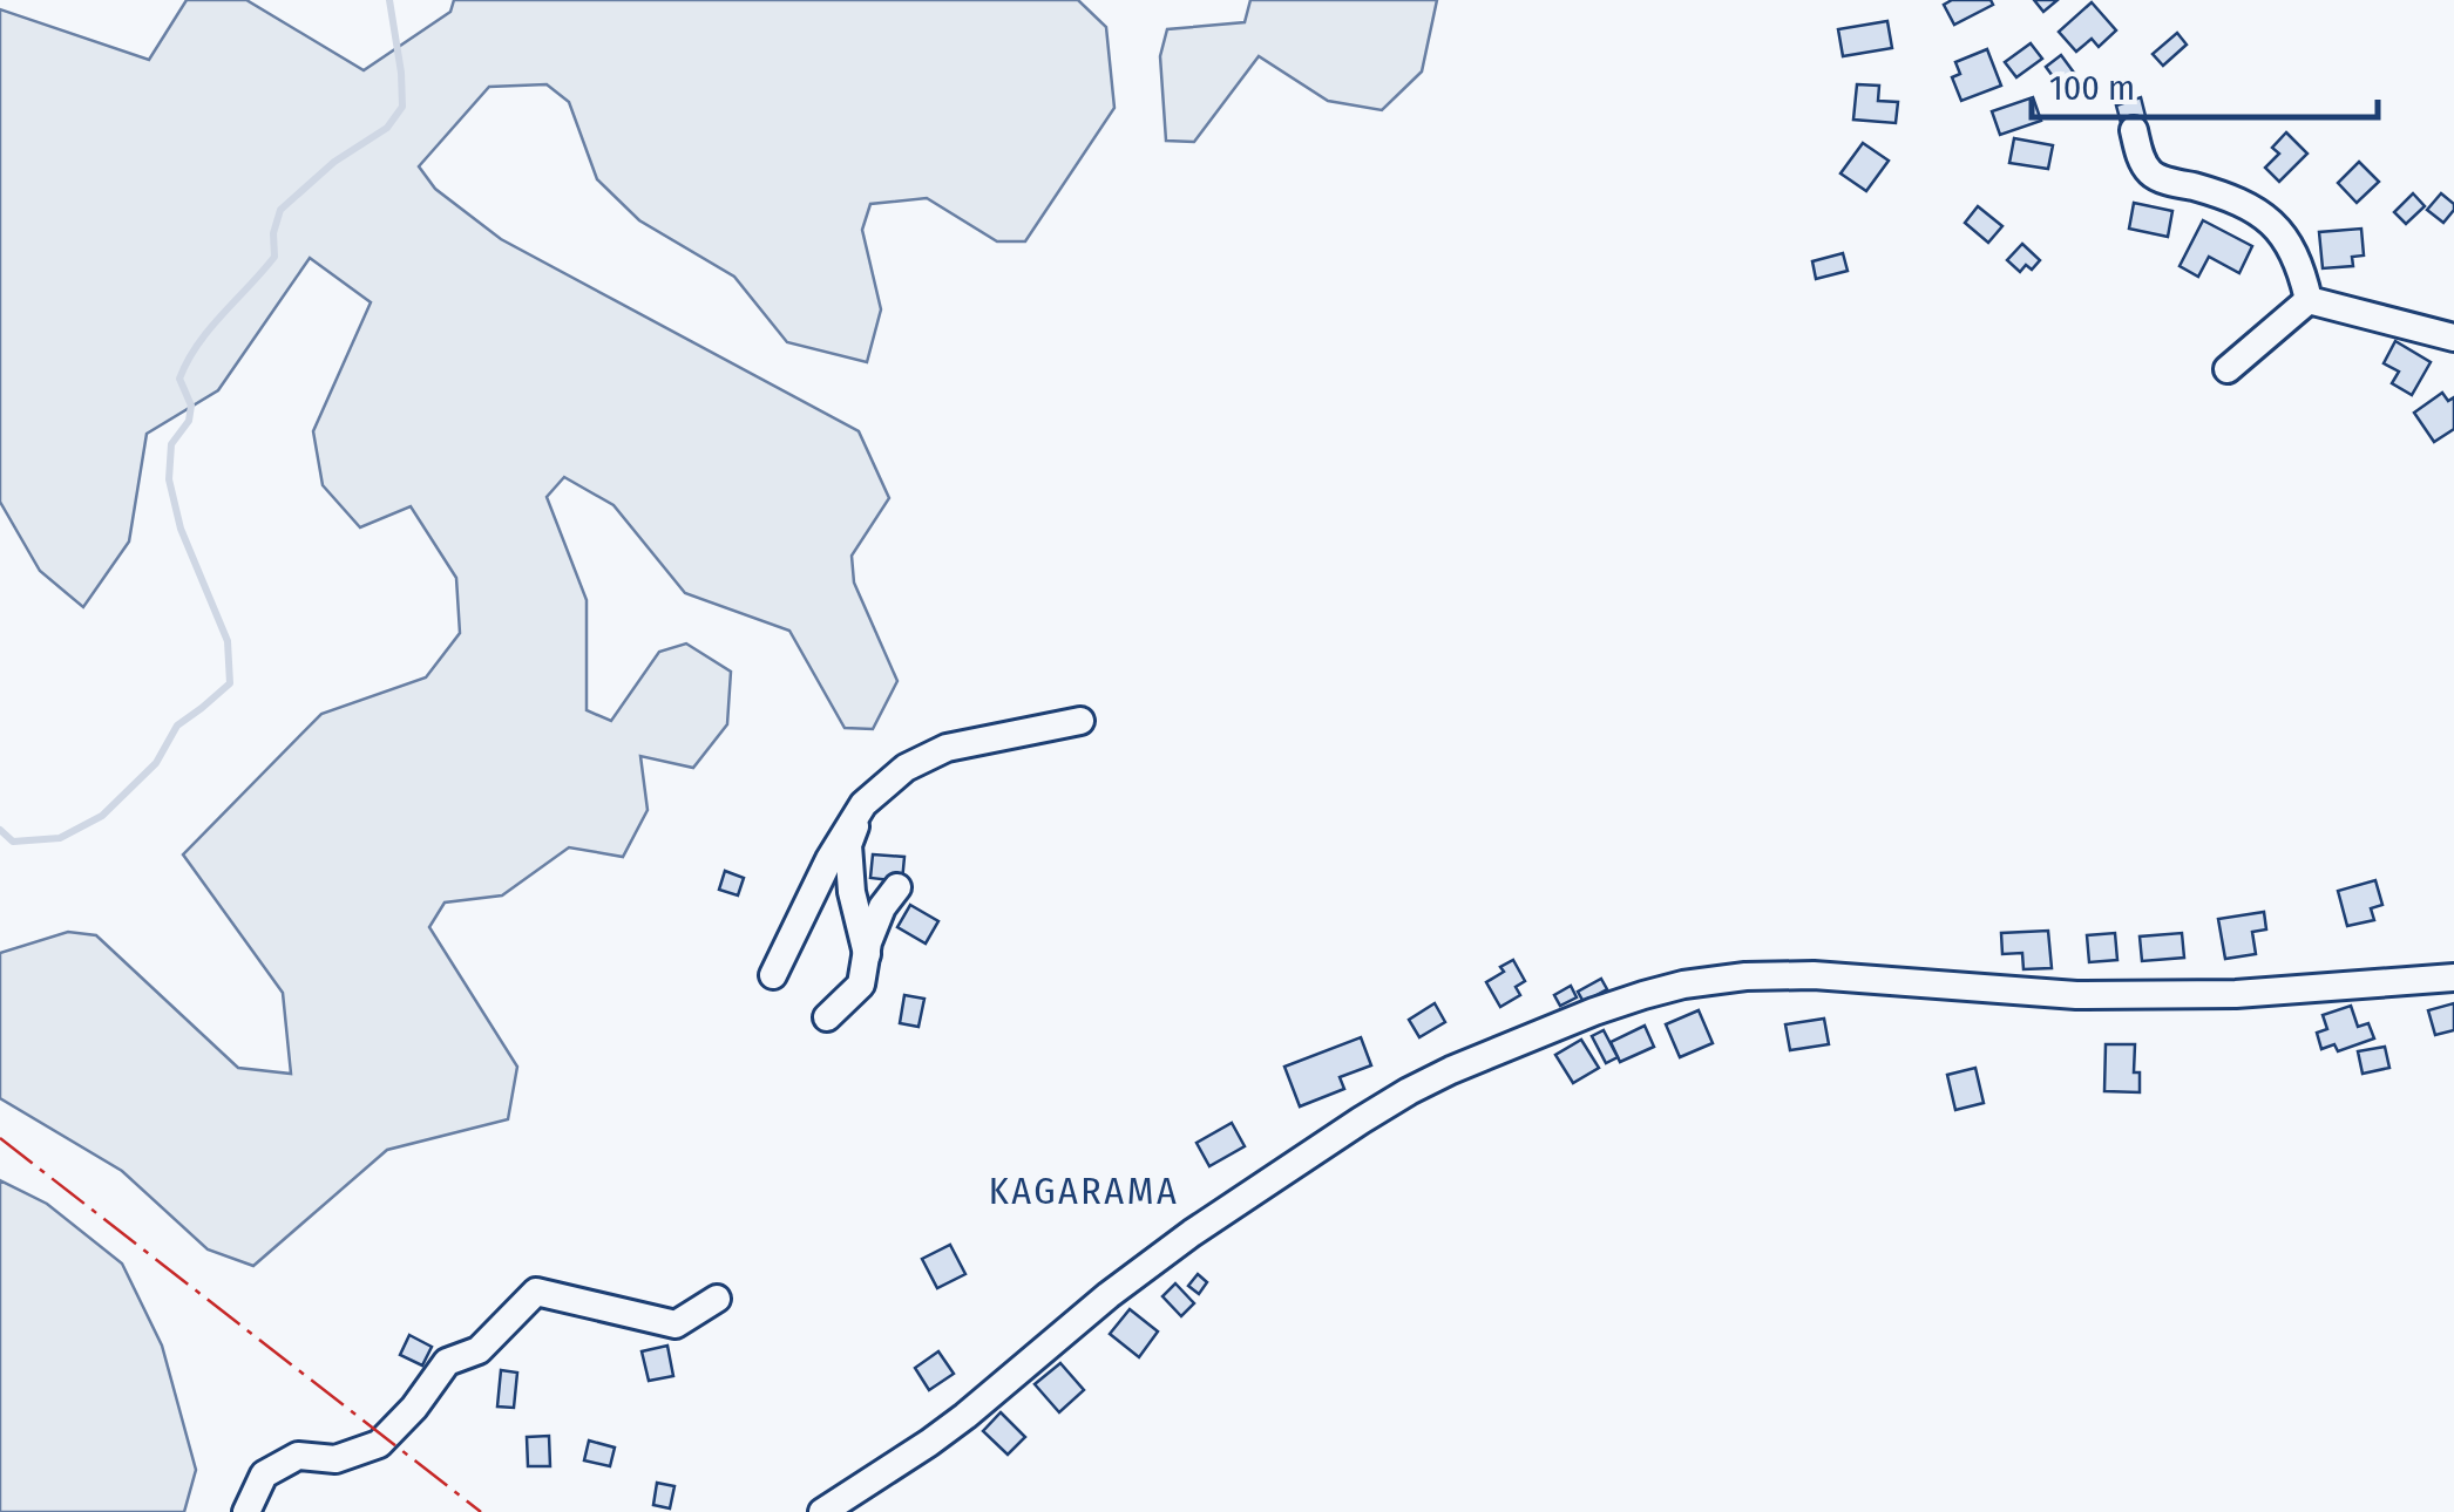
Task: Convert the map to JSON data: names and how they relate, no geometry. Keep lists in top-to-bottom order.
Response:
{
  "districts": ["KAGARAMA"],
  "scale_bar": "100 m"
}
